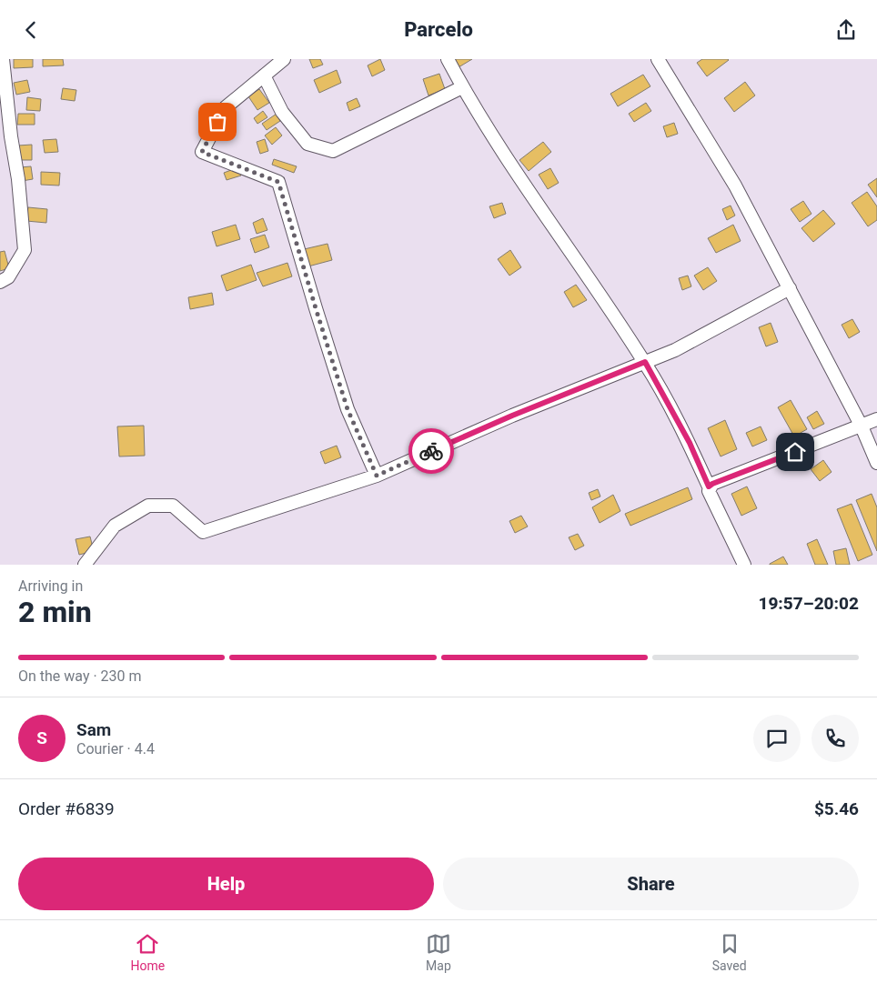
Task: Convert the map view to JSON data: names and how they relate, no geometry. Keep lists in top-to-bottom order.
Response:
{
  "page": {
    "header": "Parcelo",
    "heading": ["2 min", "Arriving in", "19:57–20:02"],
    "panel": [
      "Sam",
      "Courier · 4.4",
      "Order #6839",
      "$5.46"
    ],
    "bar": "On the way · 230 m",
    "round": "S",
    "buttons": ["Help", "Share"],
    "tabs": ["Home", "Map", "Saved"]
  }
}
